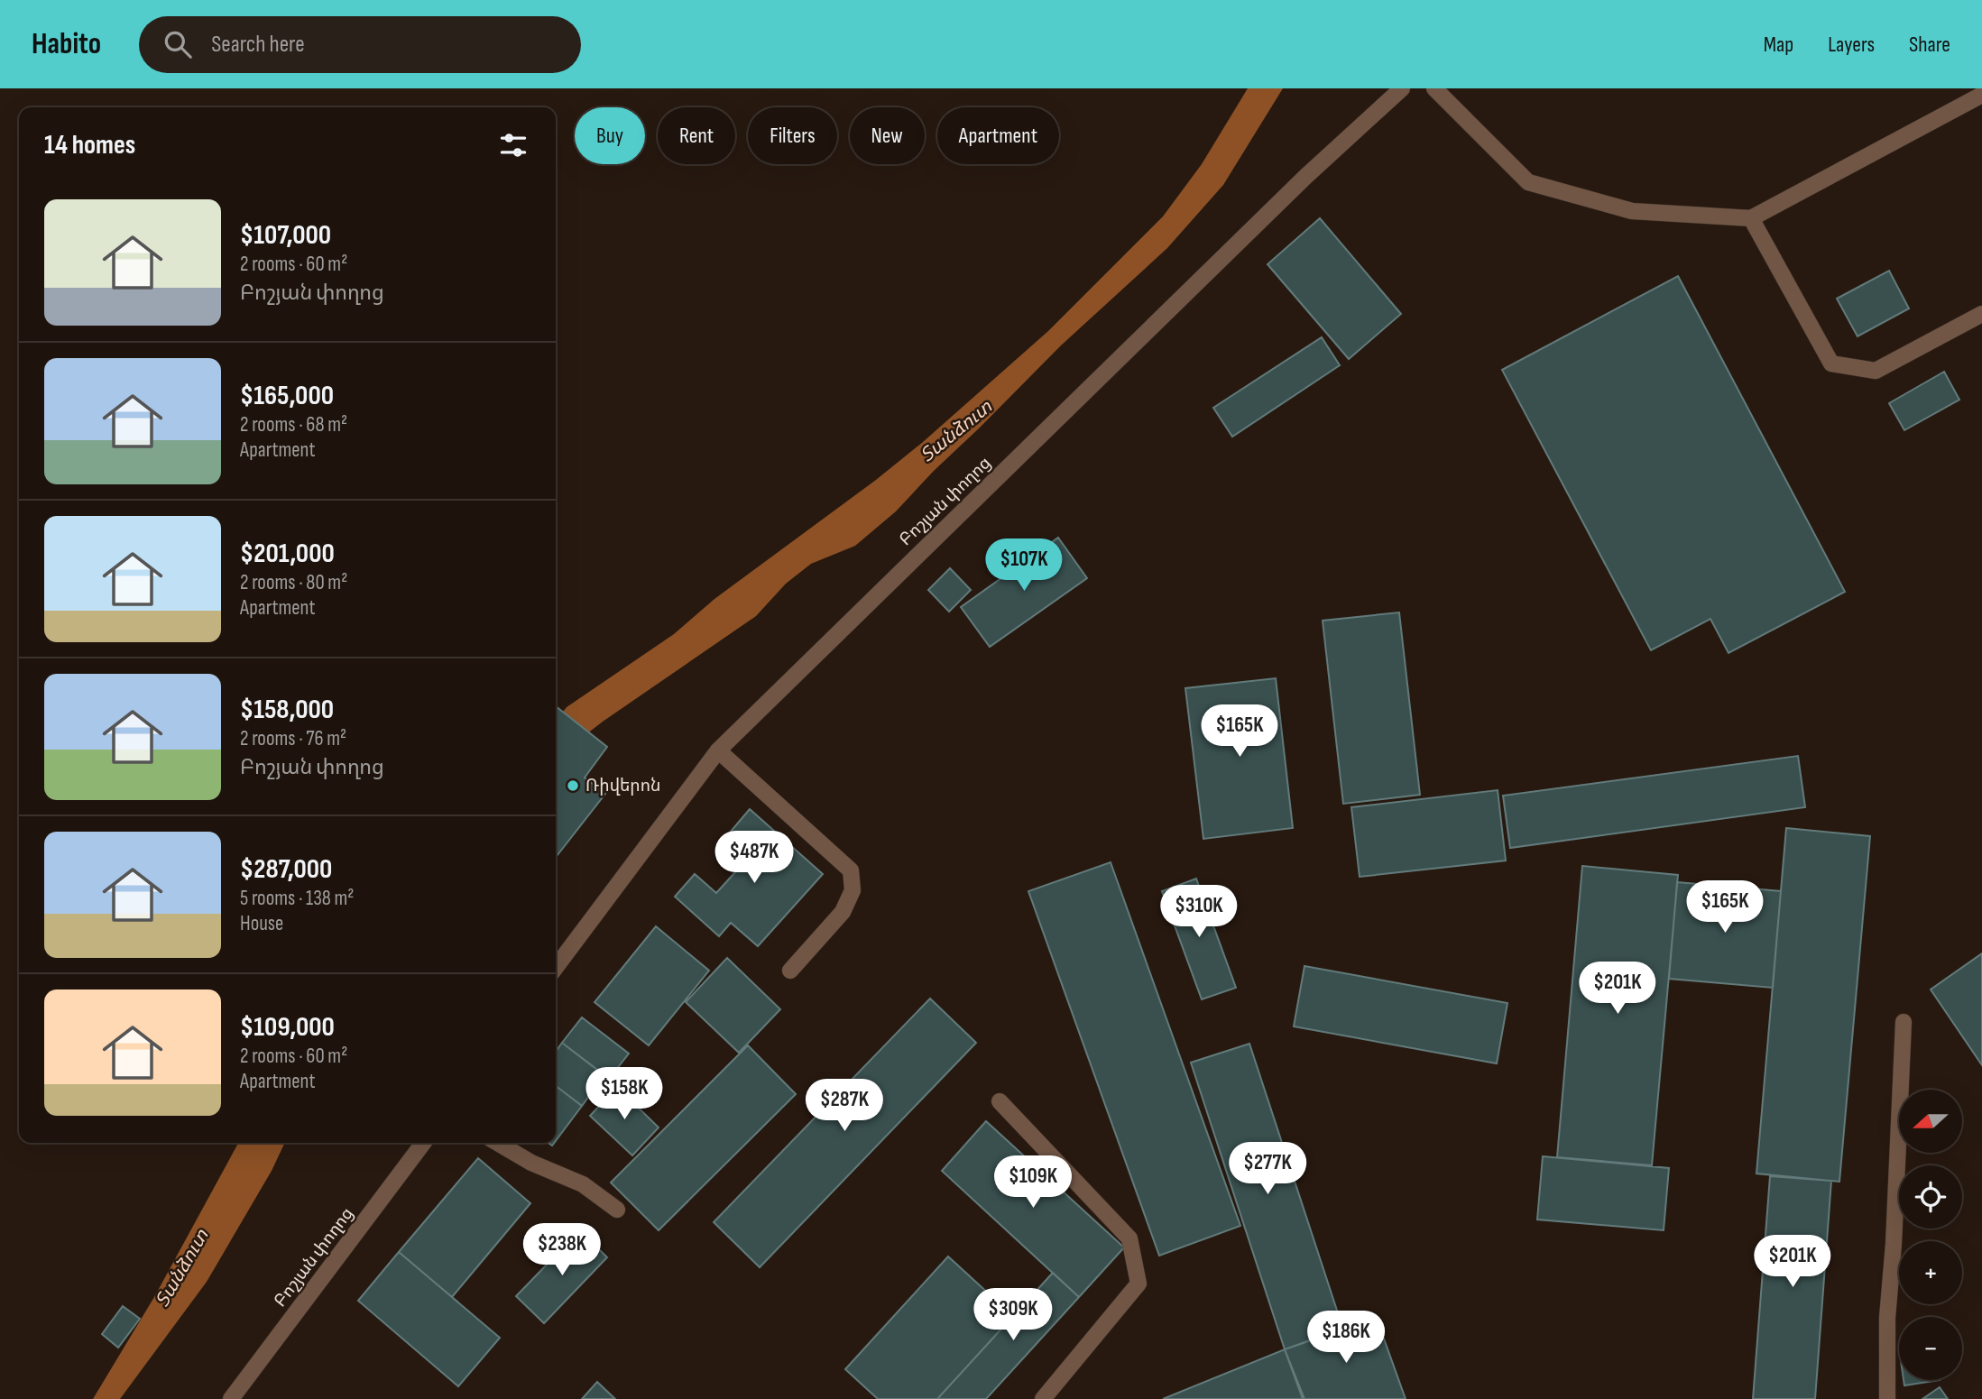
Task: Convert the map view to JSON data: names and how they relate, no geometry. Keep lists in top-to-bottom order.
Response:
{
  "streets": {
    "street": ["Բոշյան փողոց"]
  },
  "water": ["Տանձուտ"],
  "places": ["Ռիվերոն"],
  "north": "left",
  "page": {
    "header": "Habito",
    "search": "Search here",
    "nav": ["Map", "Layers", "Share"],
    "chip": [
      "Buy",
      "Rent",
      "Filters",
      "New",
      "Apartment"
    ],
    "heading": "14 homes",
    "list": [
      {
        "name": "$107,000",
        "note": "2 rooms · 60 m² · Բոշյան փողոց"
      },
      {
        "name": "$165,000",
        "note": "2 rooms · 68 m² · Apartment"
      },
      {
        "name": "$201,000",
        "note": "2 rooms · 80 m² · Apartment"
      },
      {
        "name": "$158,000",
        "note": "2 rooms · 76 m² · Բոշյան փողոց"
      },
      {
        "name": "$287,000",
        "note": "5 rooms · 138 m² · House"
      },
      {
        "name": "$109,000",
        "note": "2 rooms · 60 m² · Apartment"
      }
    ],
    "price": [
      "$107K",
      "$165K",
      "$487K",
      "$165K",
      "$310K",
      "$201K",
      "$158K",
      "$287K",
      "$277K",
      "$109K",
      "$238K",
      "$201K",
      "$309K",
      "$186K"
    ],
    "map_buttons": ["+", "−"]
  }
}
